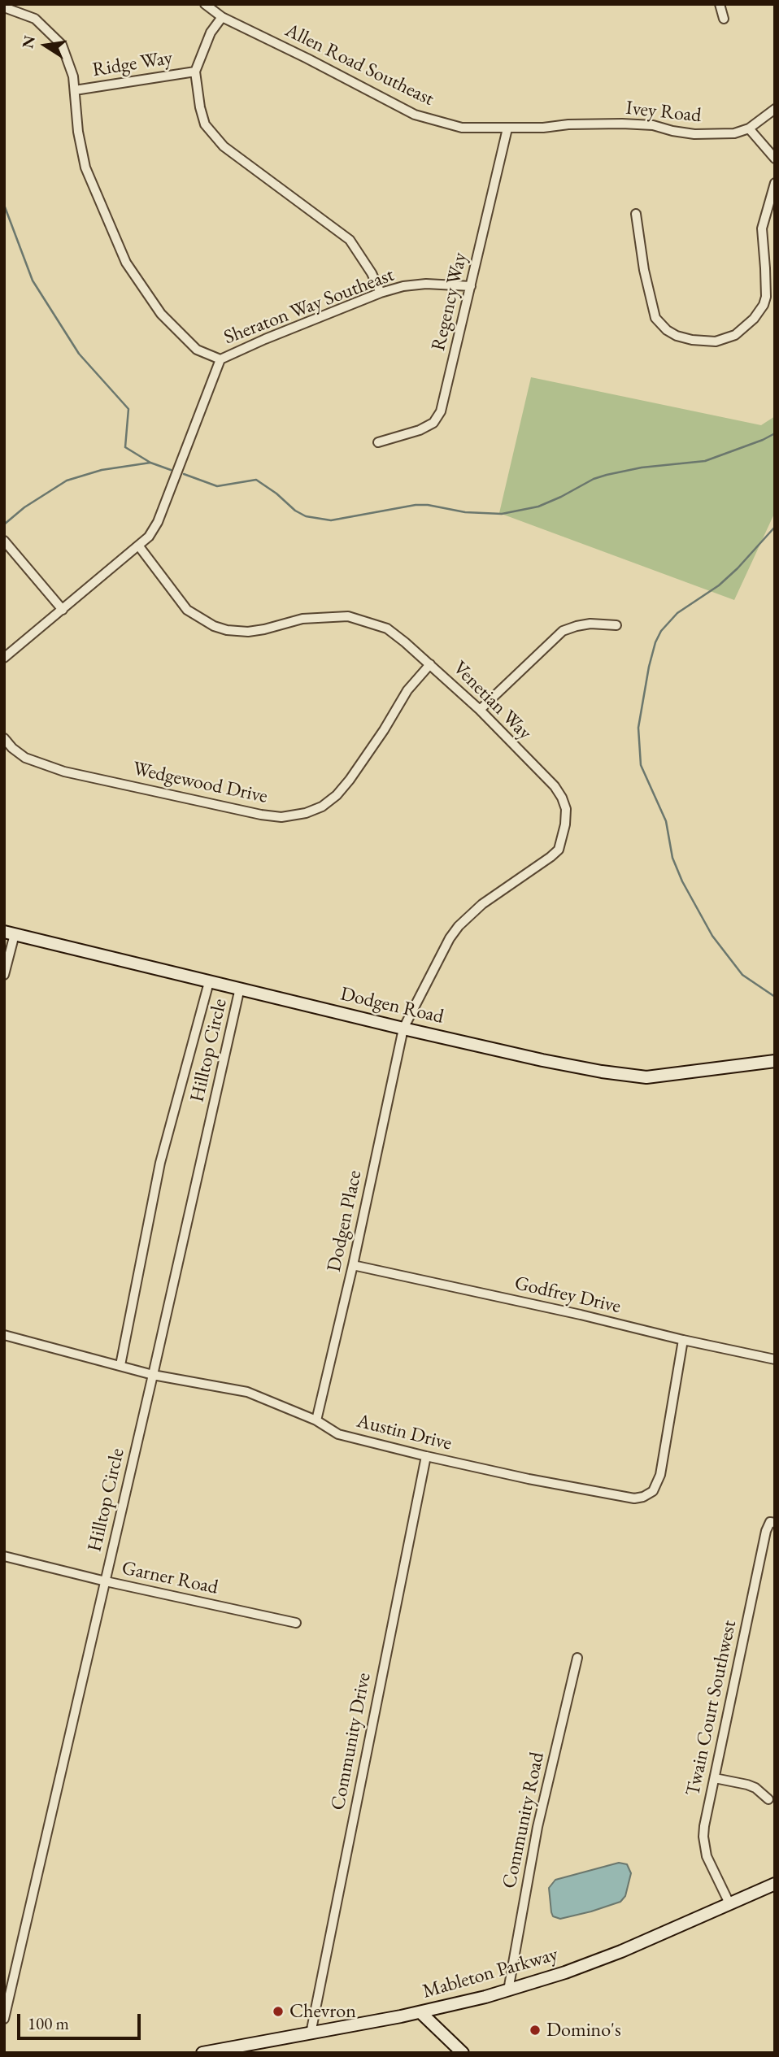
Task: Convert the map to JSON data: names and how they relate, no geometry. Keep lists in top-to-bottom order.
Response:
{
  "streets": {
    "street": [
      "Ridge Way",
      "Allen Road Southeast",
      "Ivey Road",
      "Regency Way",
      "Sheraton Way Southeast",
      "Venetian Way",
      "Wedgewood Drive",
      "Dodgen Road",
      "Hilltop Circle",
      "Dodgen Place",
      "Godfrey Drive",
      "Austin Drive",
      "Garner Road",
      "Twain Court Southwest",
      "Community Drive",
      "Community Road",
      "Mableton Parkway"
    ]
  },
  "crossings": [
    ["Allen Road Southeast", "Ivey Road"],
    ["Allen Road Southeast", "Regency Way"],
    ["Ivey Road", "Regency Way"],
    ["Regency Way", "Sheraton Way Southeast"],
    ["Sheraton Way Southeast", "Venetian Way"],
    ["Venetian Way", "Wedgewood Drive"],
    ["Venetian Way", "Dodgen Road"],
    ["Venetian Way", "Dodgen Place"],
    ["Dodgen Road", "Hilltop Circle"],
    ["Dodgen Road", "Dodgen Place"],
    ["Hilltop Circle", "Austin Drive"],
    ["Hilltop Circle", "Garner Road"],
    ["Dodgen Place", "Godfrey Drive"],
    ["Dodgen Place", "Austin Drive"],
    ["Godfrey Drive", "Austin Drive"],
    ["Austin Drive", "Community Drive"],
    ["Twain Court Southwest", "Mableton Parkway"],
    ["Community Drive", "Mableton Parkway"],
    ["Community Road", "Mableton Parkway"]
  ],
  "places": ["Chevron", "Domino's"],
  "scale_bar": "100 m",
  "north": "left"
}
